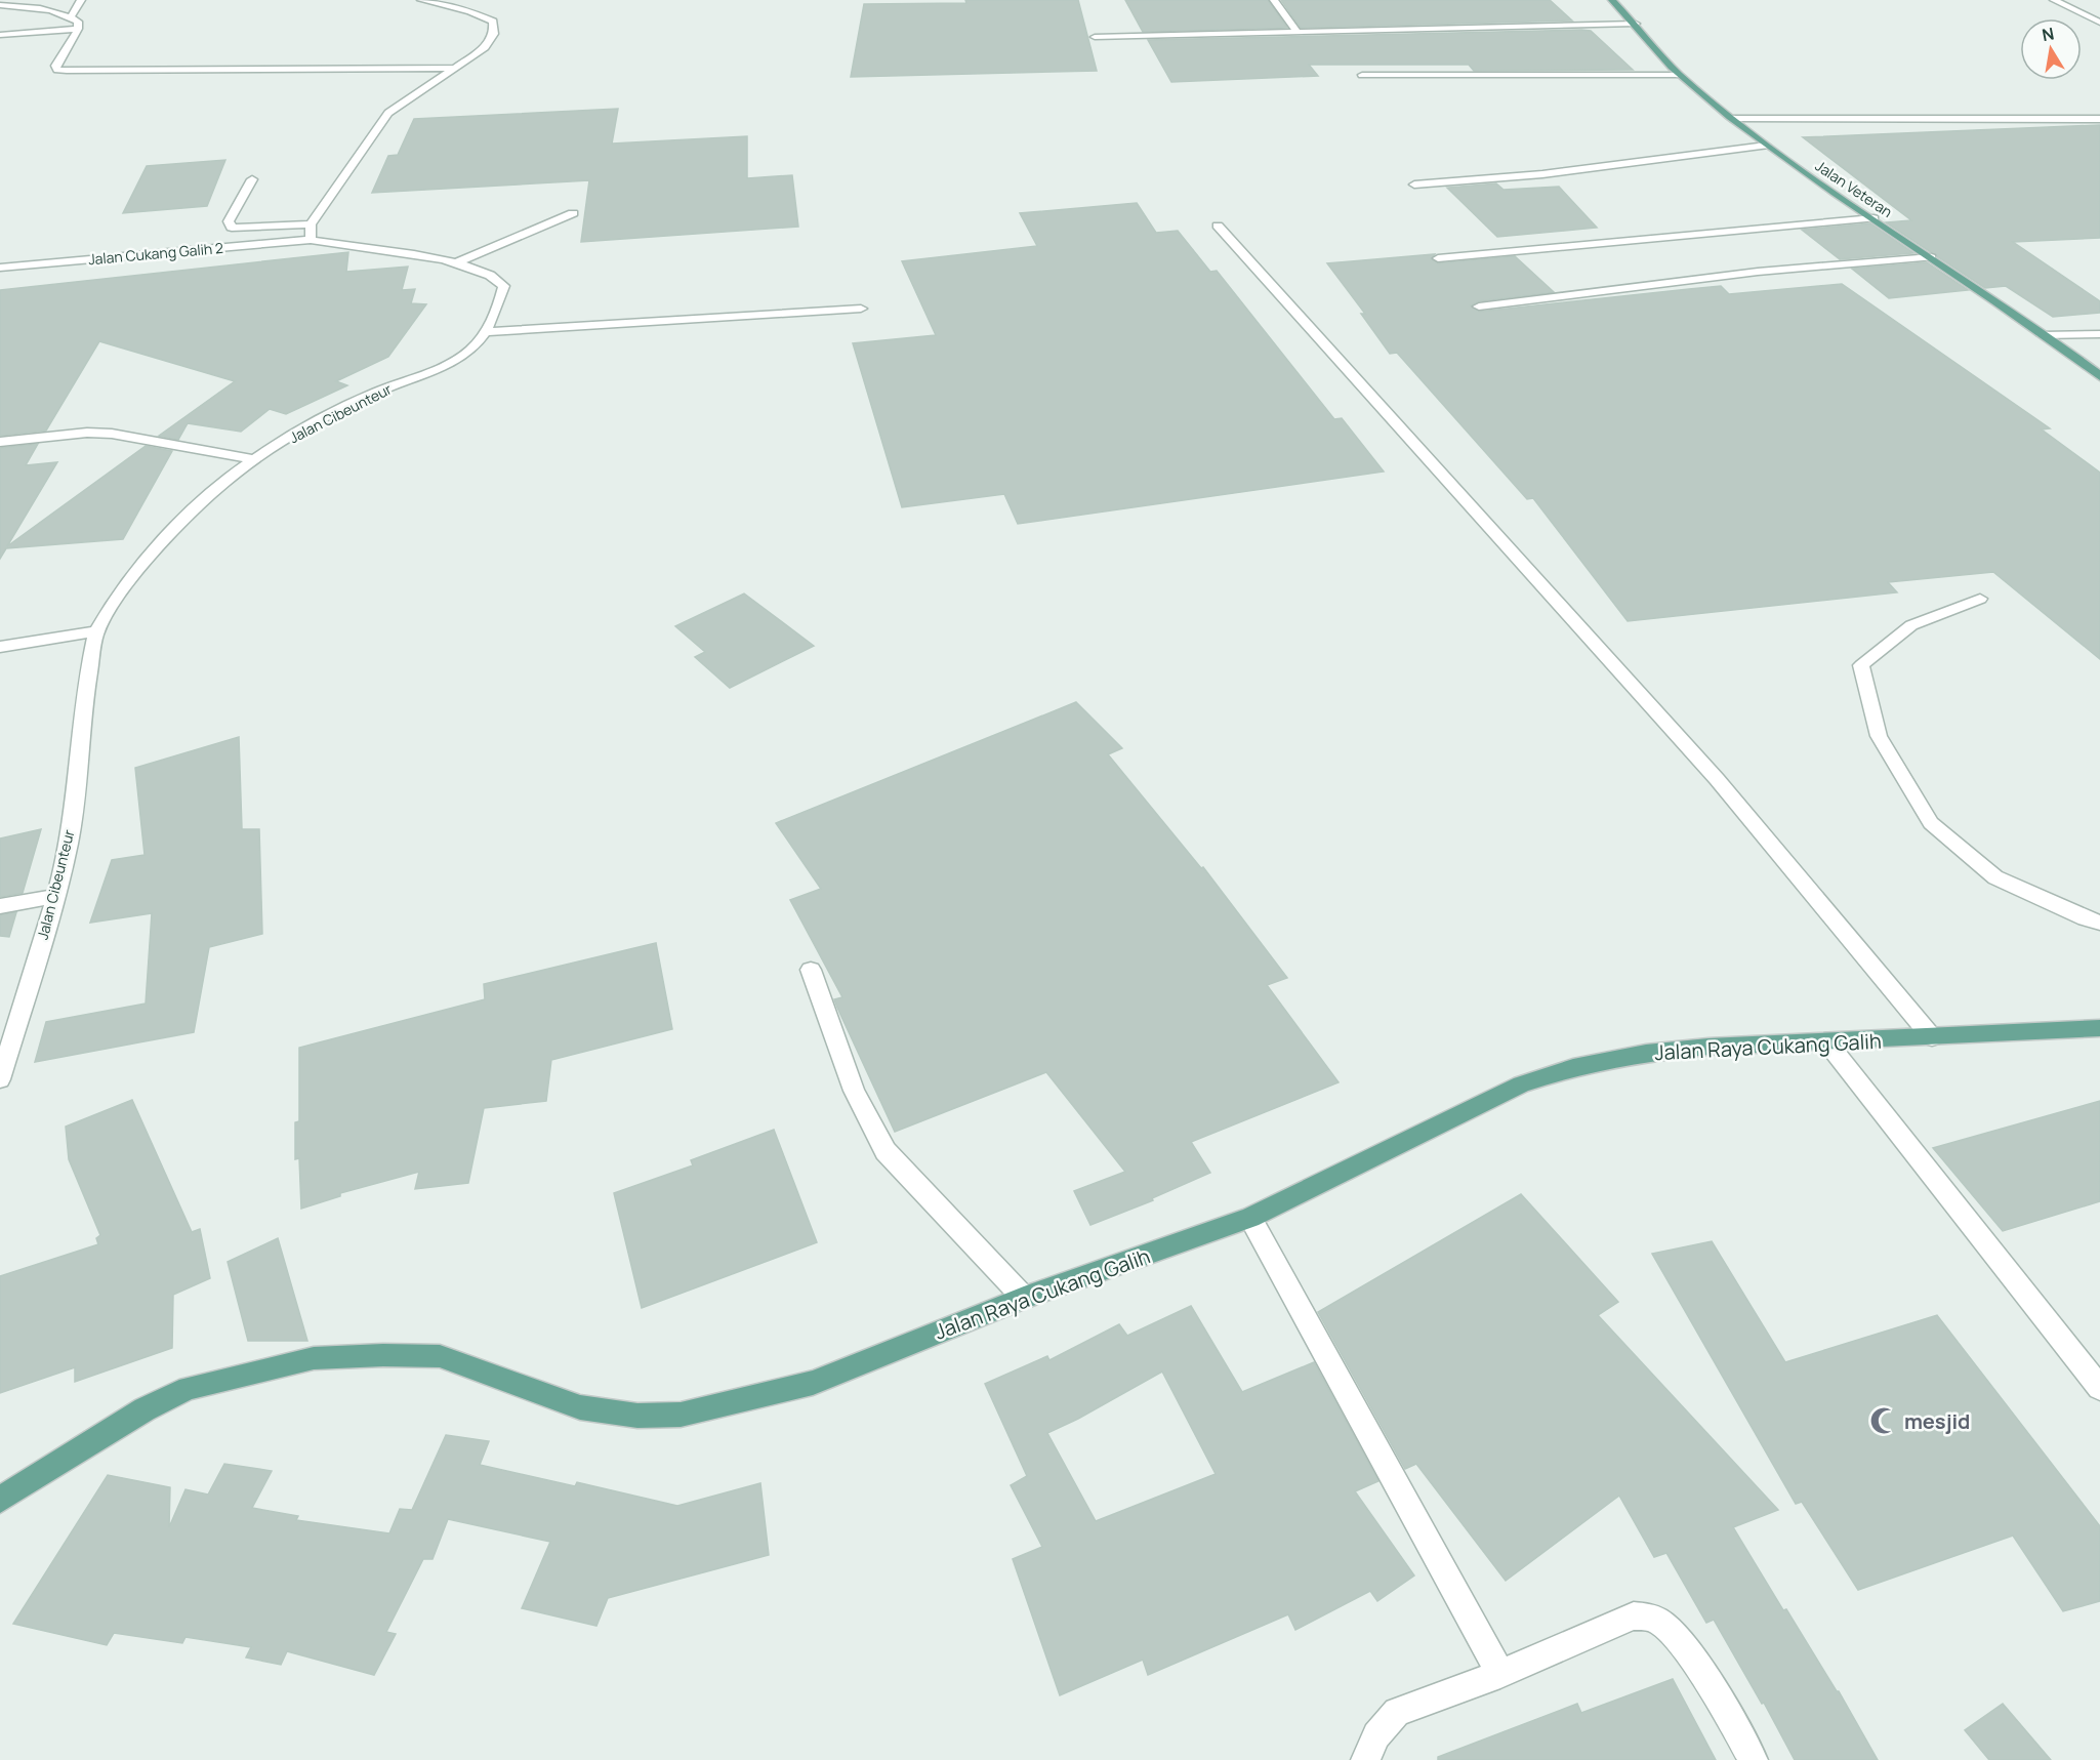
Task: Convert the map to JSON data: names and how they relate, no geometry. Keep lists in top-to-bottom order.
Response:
{
  "streets": {
    "main road": ["Jalan Veteran", "Jalan Raya Cukang Galih"],
    "street": ["Jalan Cukang Galih 2", "Jalan Cibeunteur"]
  },
  "crossings": [
    ["Jalan Cukang Galih 2", "Jalan Cibeunteur"]
  ],
  "places": {
    "mosque": ["mesjid"]
  },
  "north": "top"
}
